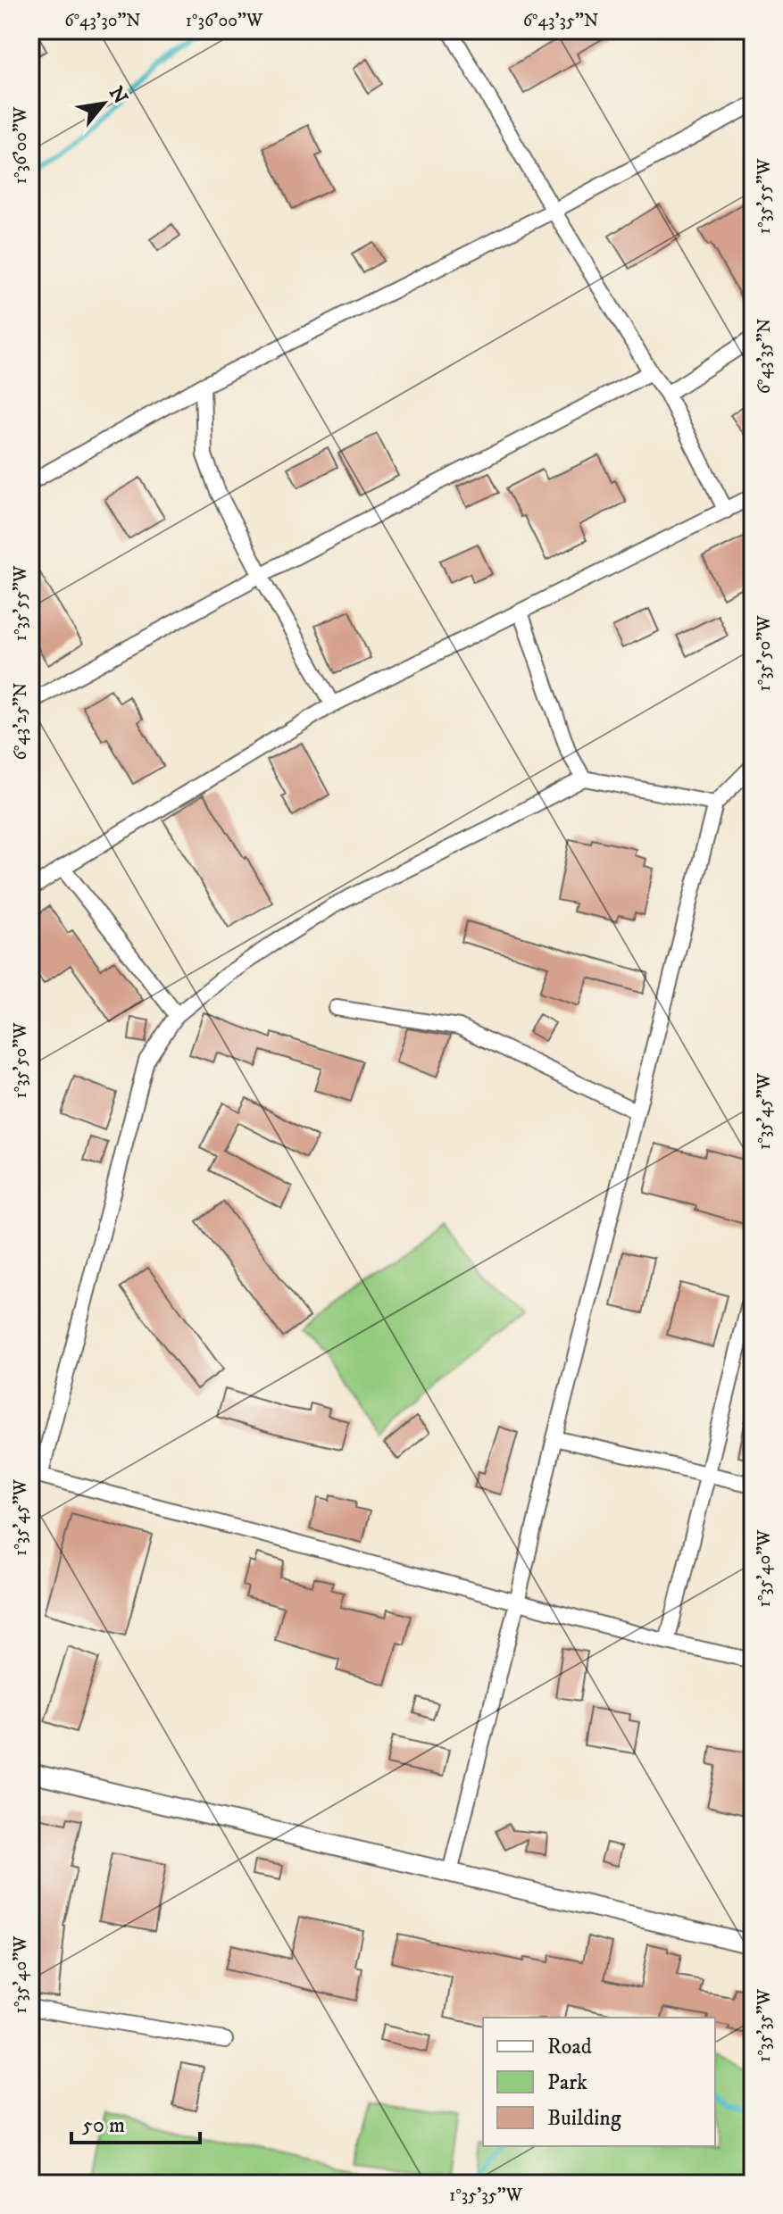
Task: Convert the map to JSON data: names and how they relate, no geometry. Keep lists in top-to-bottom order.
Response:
{
  "legend": ["Road", "Park", "Building"],
  "scale_bar": "50 m",
  "north": "top right",
  "coordinates": [
    "6°43'30\"N",
    "1°36'00\"W",
    "6°43'35\"N",
    "1°35'55\"W",
    "1°35'50\"W",
    "6°43'25\"N",
    "1°35'45\"W",
    "1°35'40\"W",
    "1°35'35\"W"
  ]
}
